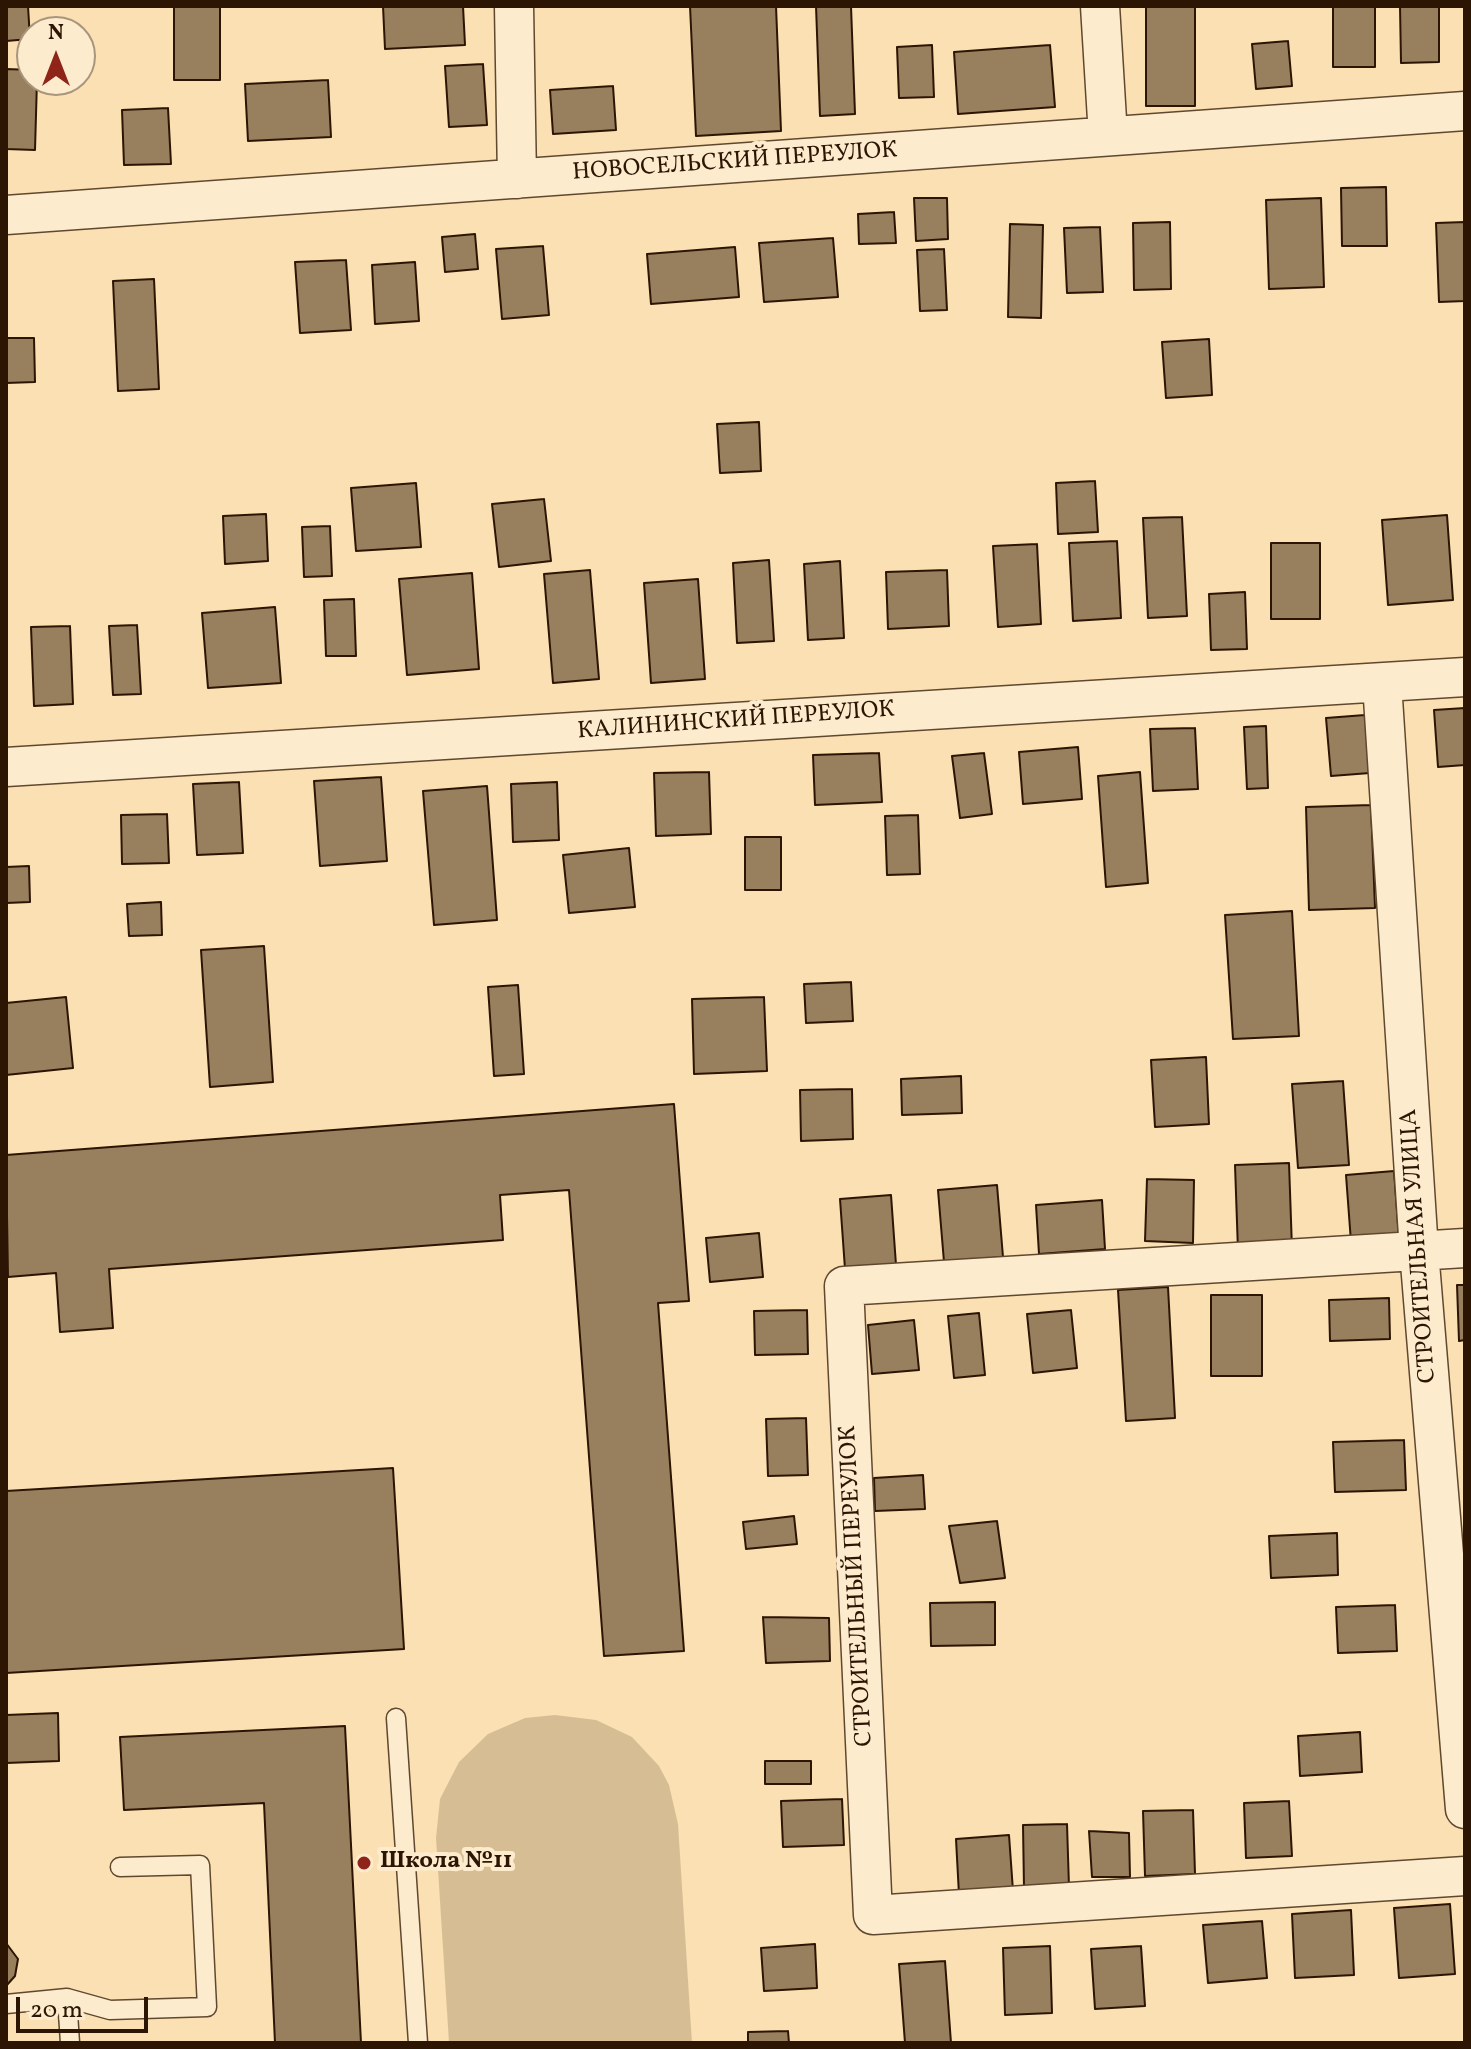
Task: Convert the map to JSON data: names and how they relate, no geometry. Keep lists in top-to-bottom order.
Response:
{
  "streets": {
    "street": [
      "НОВОСЕЛЬСКИЙ ПЕРЕУЛОК",
      "КАЛИНИНСКИЙ ПЕРЕУЛОК",
      "СТРОИТЕЛЬНАЯ УЛИЦА",
      "СТРОИТЕЛЬНЫЙ ПЕРЕУЛОК"
    ]
  },
  "crossings": [
    ["КАЛИНИНСКИЙ ПЕРЕУЛОК", "СТРОИТЕЛЬНАЯ УЛИЦА"],
    ["СТРОИТЕЛЬНАЯ УЛИЦА", "СТРОИТЕЛЬНЫЙ ПЕРЕУЛОК"]
  ],
  "places": ["Школа №11"],
  "scale_bar": "20 m",
  "north": "top"
}
